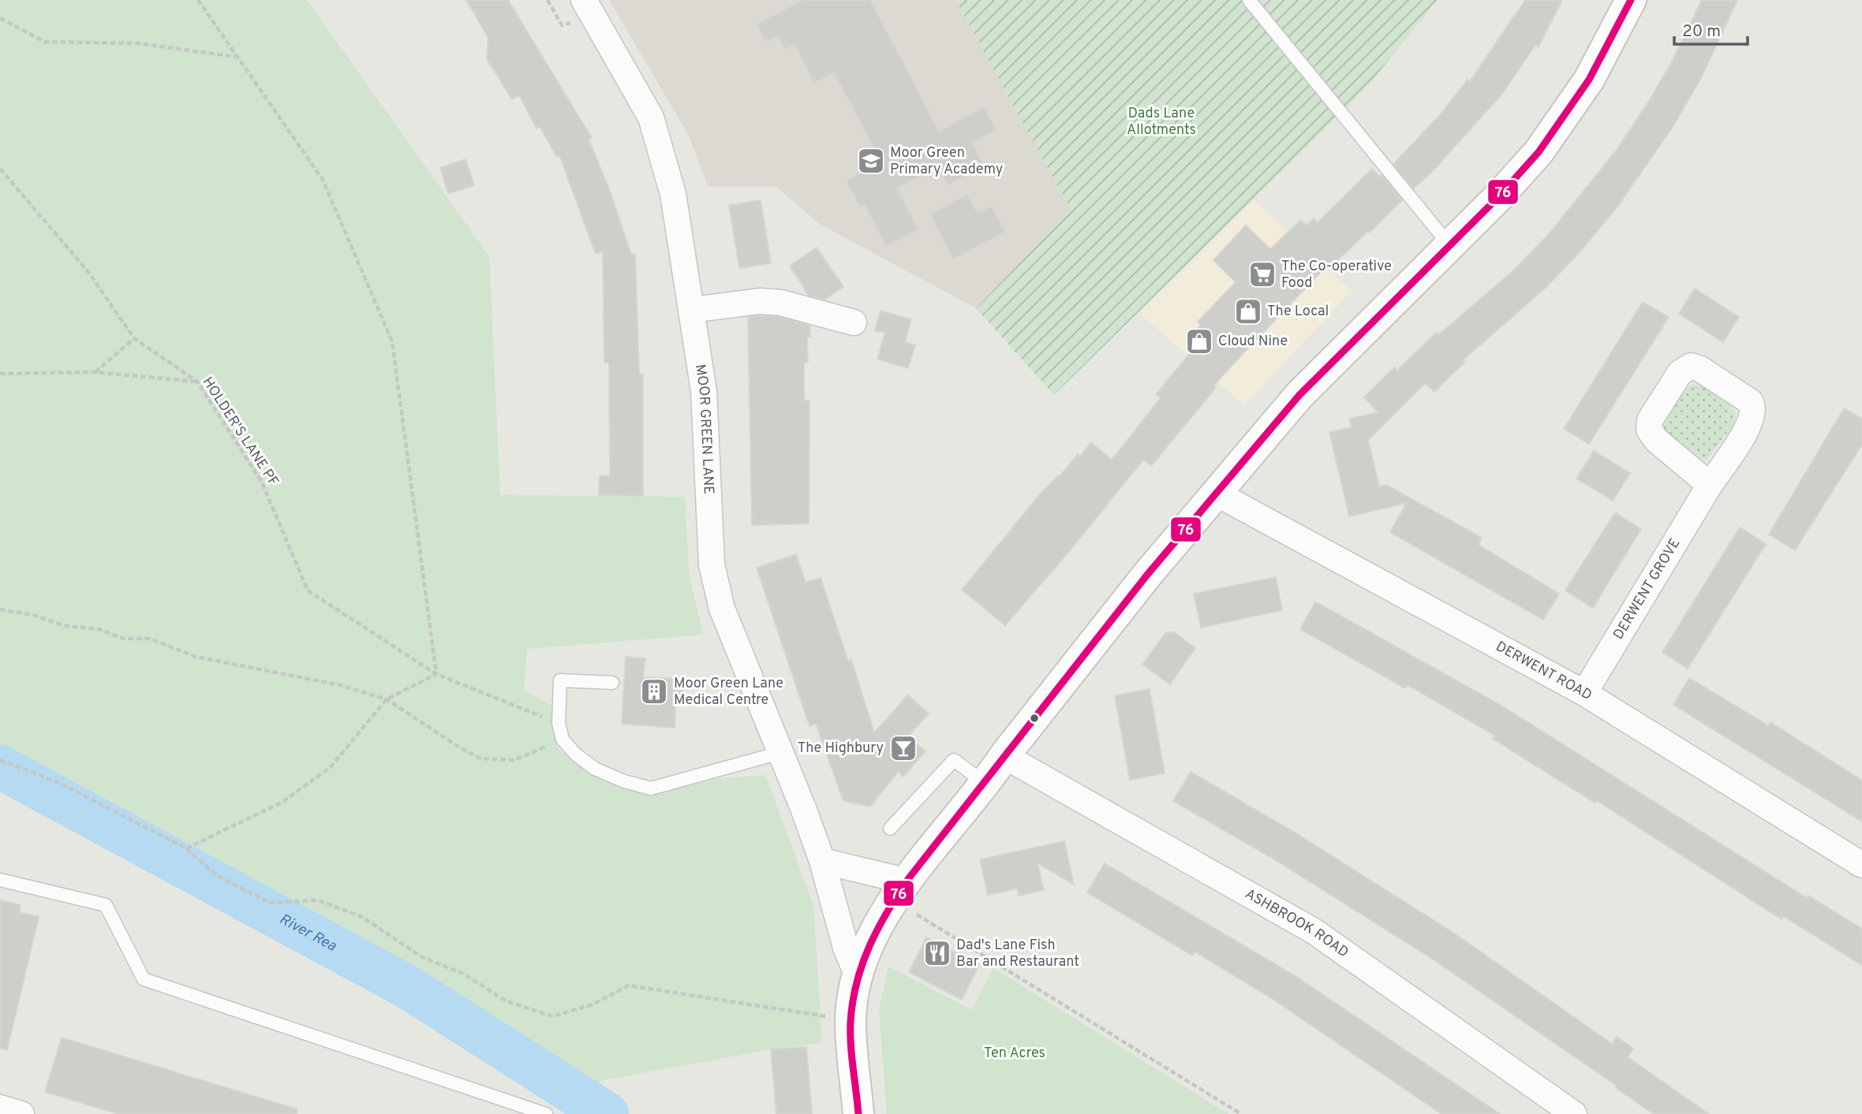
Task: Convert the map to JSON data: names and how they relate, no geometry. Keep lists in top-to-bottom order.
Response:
{
  "streets": {
    "street": [
      "MOOR GREEN LANE",
      "DERWENT GROVE",
      "DERWENT ROAD",
      "ASHBROOK ROAD"
    ],
    "path": ["HOLDER'S LANE PF"]
  },
  "crossings": [
    ["DERWENT GROVE", "DERWENT ROAD"]
  ],
  "water": ["River Rea"],
  "parks": ["Dads Lane Allotments", "Ten Acres"],
  "places": {
    "school or university": ["Moor Green Primary Academy"],
    "supermarket": ["The Co-operative Food"],
    "shop": ["The Local", "Cloud Nine"],
    "building": ["Moor Green Lane Medical Centre"],
    "bar": ["The Highbury"],
    "restaurant": ["Dad's Lane Fish Bar and Restaurant"]
  },
  "lines": ["transit line 76"],
  "scale_bar": "20 m"
}
